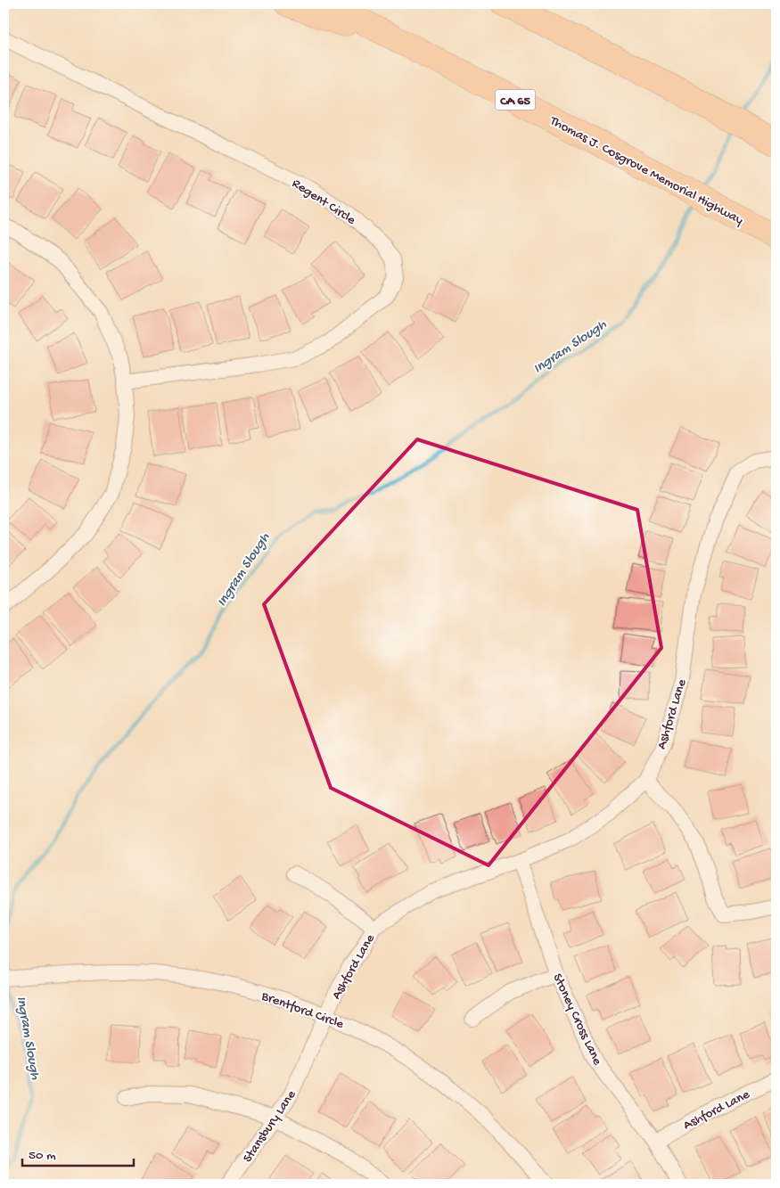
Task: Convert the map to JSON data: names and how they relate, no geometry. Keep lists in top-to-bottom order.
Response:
{
  "streets": {
    "highway": ["CA 65", "Thomas J. Cosgrove Memorial Highway"],
    "street": [
      "Regent Circle",
      "Ashford Lane",
      "Brentford Circle",
      "Stoney Cross Lane",
      "Stansbury Lane"
    ]
  },
  "crossings": [
    ["Ashford Lane", "Brentford Circle"],
    ["Ashford Lane", "Stoney Cross Lane"],
    ["Ashford Lane", "Stansbury Lane"],
    ["Brentford Circle", "Stansbury Lane"]
  ],
  "water": ["Ingram Slough"],
  "scale_bar": "50 m"
}
